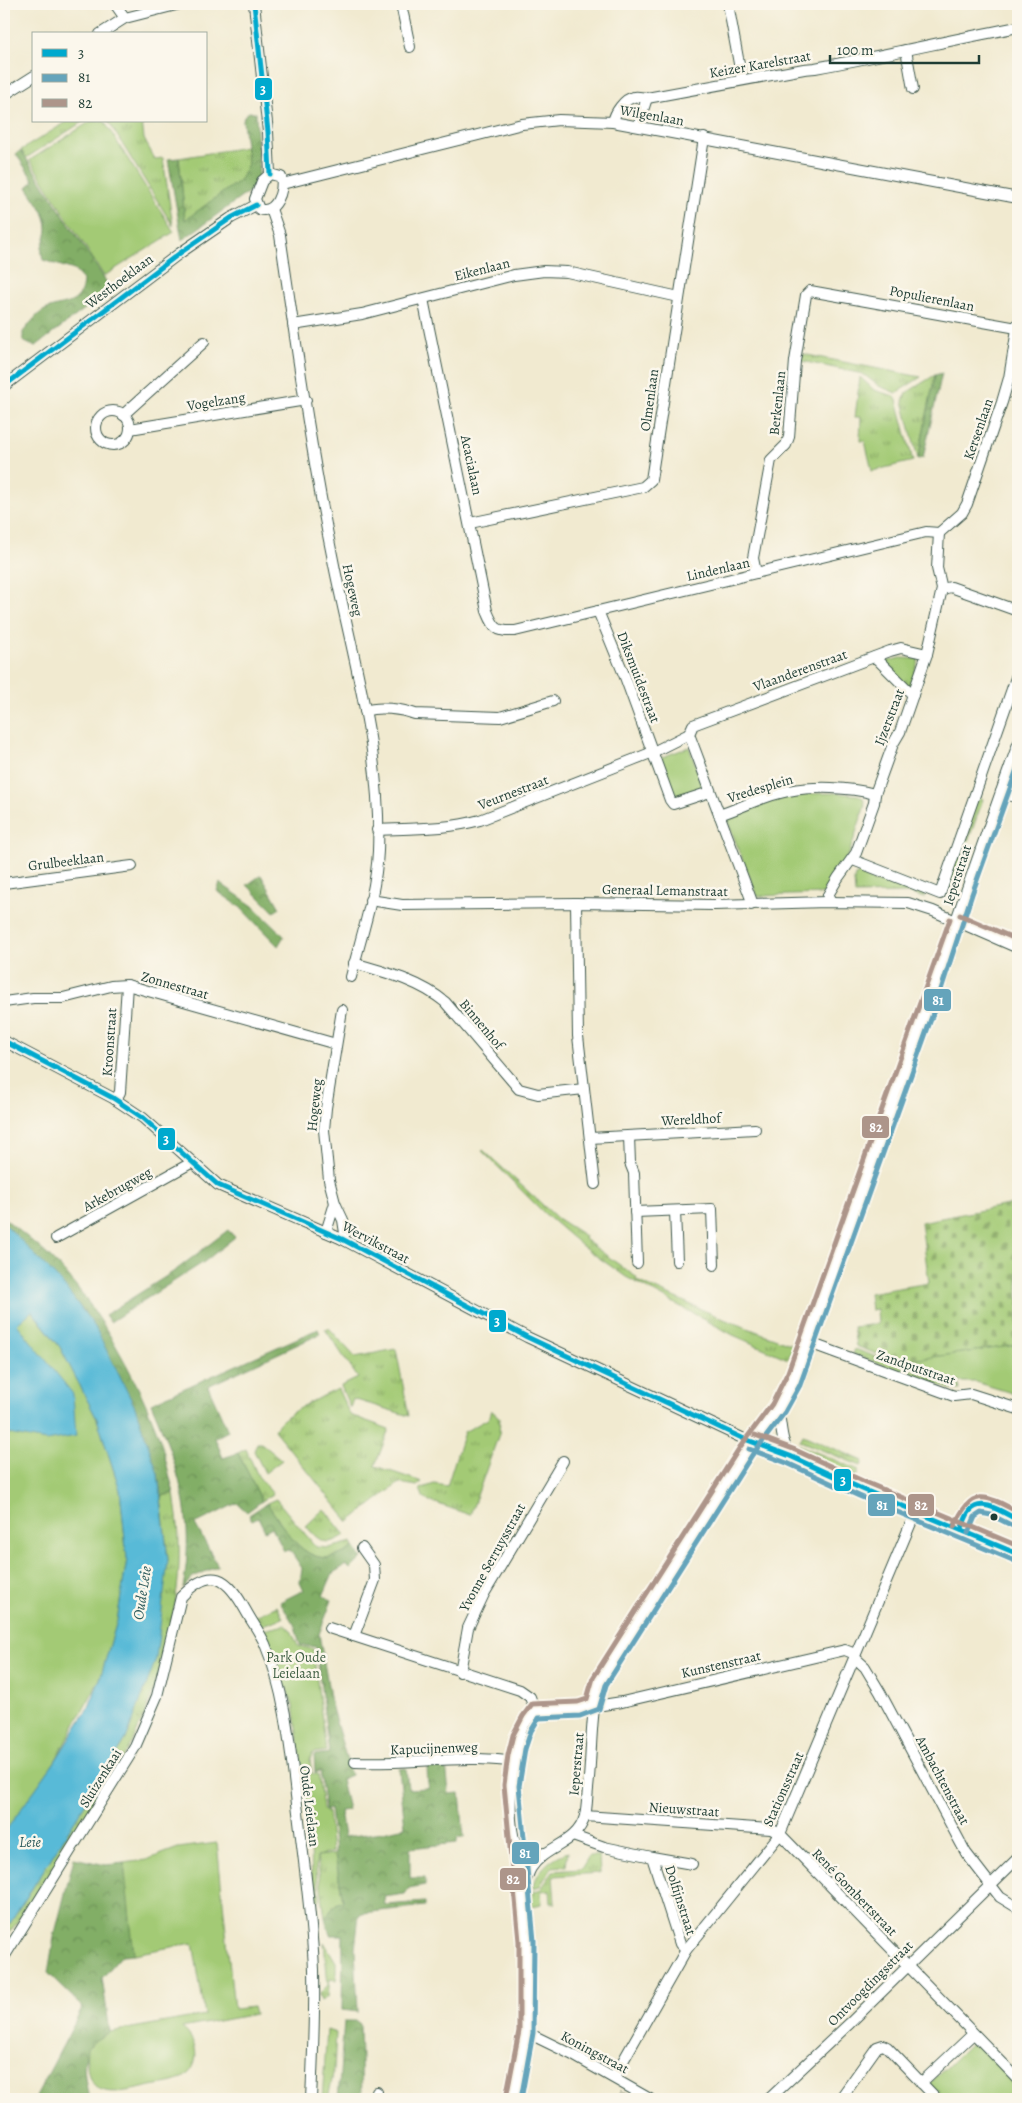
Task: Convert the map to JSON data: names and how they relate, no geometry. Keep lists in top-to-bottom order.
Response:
{
  "streets": {
    "street": [
      "Keizer Karelstraat",
      "Wilgenlaan",
      "Eikenlaan",
      "Westhoeklaan",
      "Populierenlaan",
      "Olmenlaan",
      "Vogelzang",
      "Berkenlaan",
      "Kersenlaan",
      "Acacialaan",
      "Lindenlaan",
      "Hogeweg",
      "Vlaanderenstraat",
      "Diksmuidestraat",
      "Ijzerstraat",
      "Vredesplein",
      "Veurnestraat",
      "Grulbeeklaan",
      "Ieperstraat",
      "Generaal Lemanstraat",
      "Zonnestraat",
      "Binnenhof",
      "Kroonstraat",
      "Wereldhof",
      "Arkebrugweg",
      "Wervikstraat",
      "Zandputstraat",
      "Yvonne Serruysstraat",
      "Kunstenstraat",
      "Kapucijnenweg",
      "Sluizenkaai",
      "Ambachtenstraat",
      "Stationsstraat",
      "Oude Leielaan",
      "Nieuwstraat",
      "René Gombertstraat",
      "Dolfijnstraat",
      "Ontvoogdingsstraat",
      "Koningstraat"
    ]
  },
  "crossings": [
    ["Keizer Karelstraat", "Wilgenlaan"],
    ["Wilgenlaan", "Westhoeklaan"],
    ["Wilgenlaan", "Olmenlaan"],
    ["Wilgenlaan", "Hogeweg"],
    ["Eikenlaan", "Olmenlaan"],
    ["Eikenlaan", "Acacialaan"],
    ["Eikenlaan", "Hogeweg"],
    ["Westhoeklaan", "Hogeweg"],
    ["Populierenlaan", "Berkenlaan"],
    ["Populierenlaan", "Kersenlaan"],
    ["Olmenlaan", "Acacialaan"],
    ["Vogelzang", "Hogeweg"],
    ["Berkenlaan", "Lindenlaan"],
    ["Kersenlaan", "Lindenlaan"],
    ["Kersenlaan", "Ijzerstraat"],
    ["Acacialaan", "Lindenlaan"],
    ["Lindenlaan", "Diksmuidestraat"],
    ["Lindenlaan", "Ijzerstraat"],
    ["Hogeweg", "Veurnestraat"],
    ["Hogeweg", "Generaal Lemanstraat"],
    ["Hogeweg", "Zonnestraat"],
    ["Hogeweg", "Binnenhof"],
    ["Hogeweg", "Wervikstraat"],
    ["Vlaanderenstraat", "Diksmuidestraat"],
    ["Vlaanderenstraat", "Ijzerstraat"],
    ["Vlaanderenstraat", "Veurnestraat"],
    ["Diksmuidestraat", "Veurnestraat"],
    ["Ijzerstraat", "Vredesplein"],
    ["Ijzerstraat", "Ieperstraat"],
    ["Ijzerstraat", "Generaal Lemanstraat"],
    ["Vredesplein", "Generaal Lemanstraat"],
    ["Ieperstraat", "Generaal Lemanstraat"],
    ["Ieperstraat", "Wervikstraat"],
    ["Ieperstraat", "Zandputstraat"],
    ["Ieperstraat", "Kunstenstraat"],
    ["Ieperstraat", "Nieuwstraat"],
    ["Ieperstraat", "Dolfijnstraat"],
    ["Ieperstraat", "Koningstraat"],
    ["Zonnestraat", "Kroonstraat"],
    ["Kroonstraat", "Wervikstraat"],
    ["Arkebrugweg", "Wervikstraat"],
    ["Wervikstraat", "Stationsstraat"],
    ["Kunstenstraat", "Ambachtenstraat"],
    ["Kunstenstraat", "Stationsstraat"],
    ["Sluizenkaai", "Oude Leielaan"],
    ["Ambachtenstraat", "Stationsstraat"],
    ["Ambachtenstraat", "Ontvoogdingsstraat"],
    ["Stationsstraat", "Nieuwstraat"],
    ["Stationsstraat", "René Gombertstraat"],
    ["Stationsstraat", "Dolfijnstraat"],
    ["Stationsstraat", "Koningstraat"],
    ["Nieuwstraat", "René Gombertstraat"],
    ["René Gombertstraat", "Ontvoogdingsstraat"]
  ],
  "water": ["Oude Leie", "Leie"],
  "parks": ["Park Oude Leielaan"],
  "lines": ["transit line 3", "transit line 81", "transit line 82"],
  "legend": ["3", "81", "82"],
  "scale_bar": "100 m"
}
